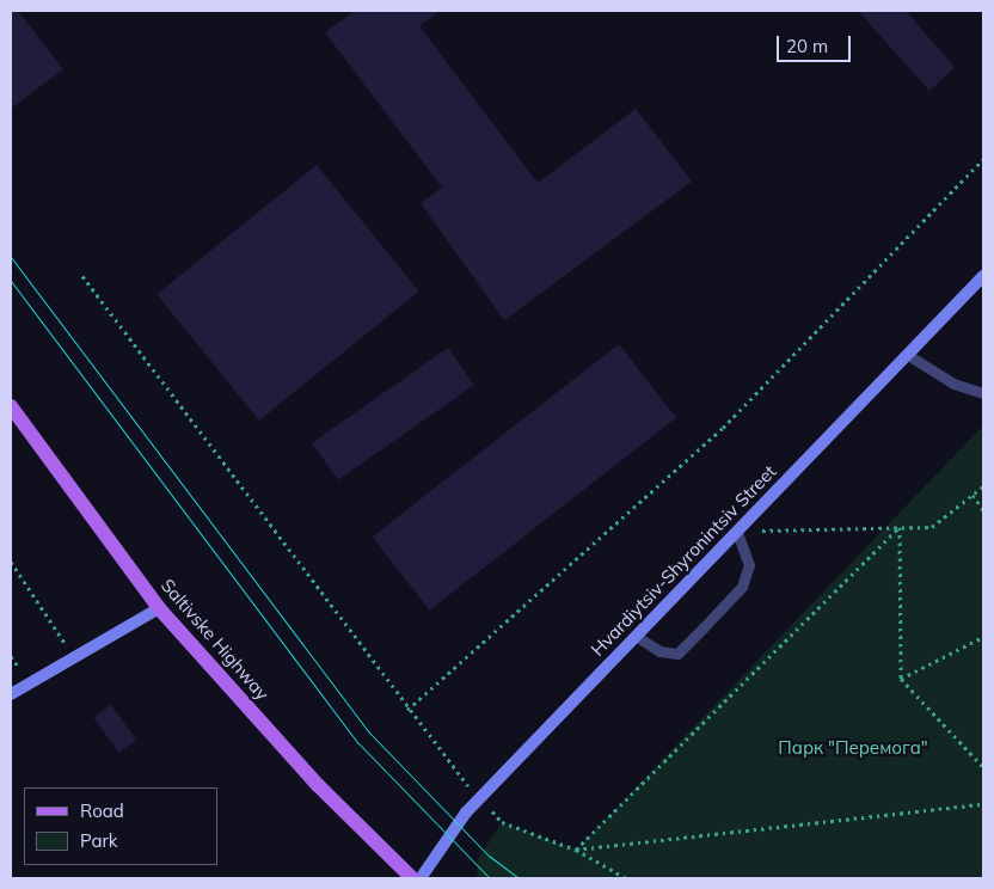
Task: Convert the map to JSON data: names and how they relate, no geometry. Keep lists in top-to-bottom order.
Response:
{
  "streets": {
    "main road": ["Hvardiytsiv-Shyronintsiv Street", "Saltivske Highway"]
  },
  "parks": ["Парк \"Перемога\""],
  "legend": ["Road", "Park"],
  "scale_bar": "20 m"
}
